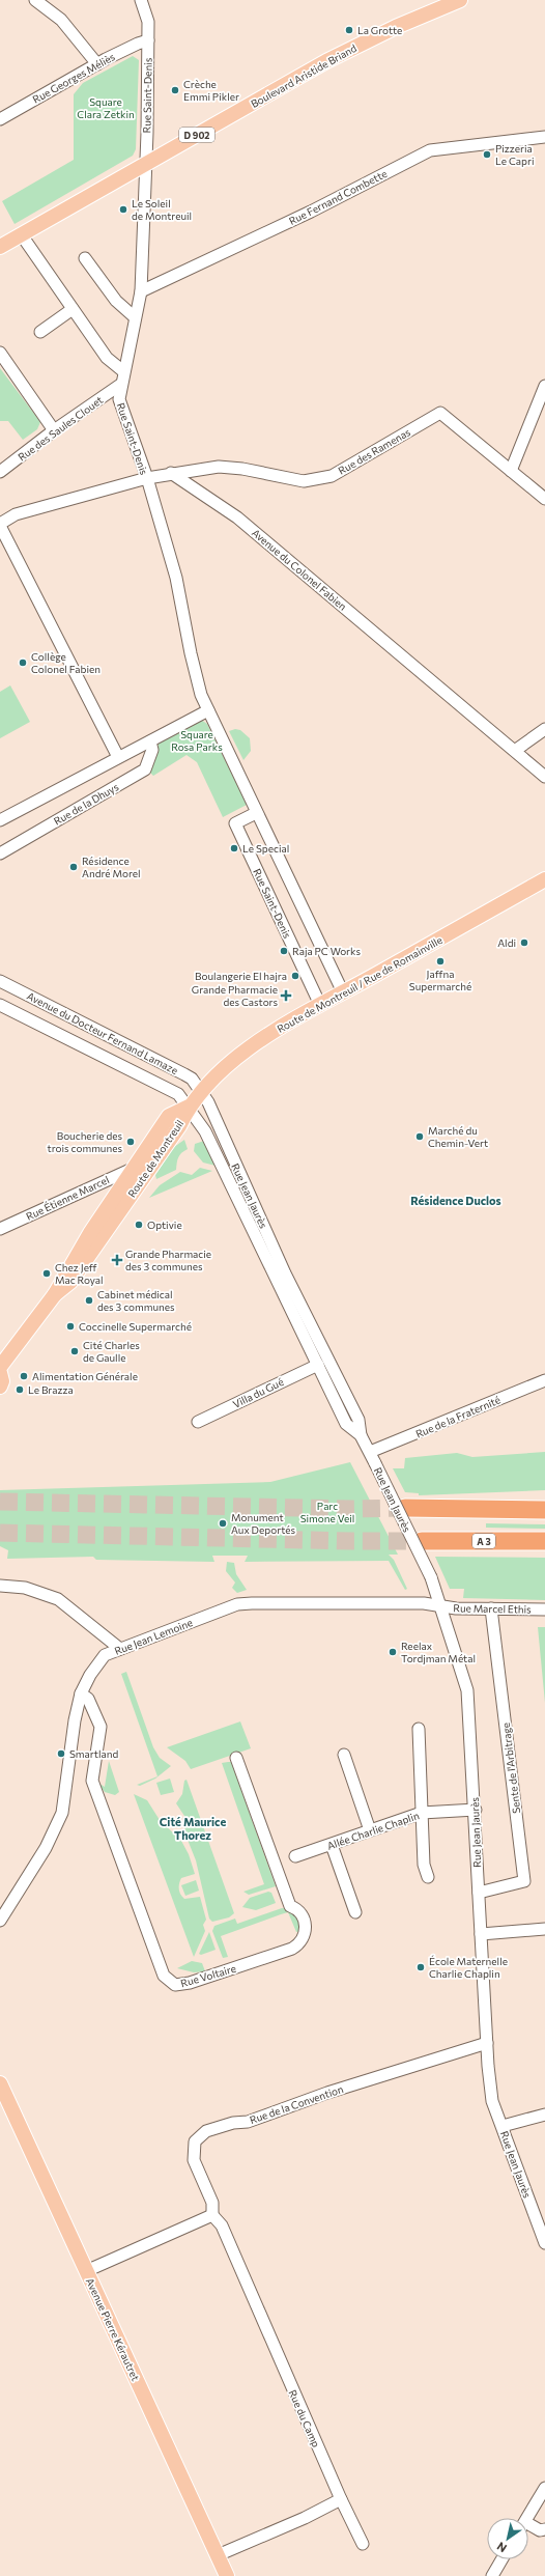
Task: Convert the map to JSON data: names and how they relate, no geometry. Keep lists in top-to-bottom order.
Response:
{
  "streets": {
    "highway": ["A 3"],
    "main road": [
      "Boulevard Aristide Briand",
      "D 902",
      "Route de Montreuil / Rue de Romainville",
      "Route de Montreuil",
      "Avenue Pierre Kérautret"
    ],
    "street": [
      "Rue Georges Méliès",
      "Rue Saint-Denis",
      "Rue Fernand Combette",
      "Rue des Saules Clouet",
      "Rue des Ramenas",
      "Avenue du Colonel Fabien",
      "Rue de la Dhuys",
      "Avenue du Docteur Fernand Lamaze",
      "Rue Jean Jaurès",
      "Rue Étienne Marcel",
      "Villa du Gué",
      "Rue de la Fraternité",
      "Rue Marcel Ethis",
      "Rue Jean Lemoine",
      "Sente de l'Arbitrage",
      "Allée Charlie Chaplin",
      "Rue Voltaire",
      "Rue de la Convention",
      "Rue du Camp"
    ]
  },
  "crossings": [
    ["Boulevard Aristide Briand", "Rue Saint-Denis"],
    ["Rue Georges Méliès", "Rue Saint-Denis"],
    ["Rue Saint-Denis", "Rue Fernand Combette"],
    ["Rue Saint-Denis", "Rue des Saules Clouet"],
    ["Rue Saint-Denis", "Route de Montreuil / Rue de Romainville"],
    ["Rue des Ramenas", "Avenue du Colonel Fabien"],
    ["Route de Montreuil / Rue de Romainville", "Avenue du Docteur Fernand Lamaze"],
    ["Route de Montreuil / Rue de Romainville", "Route de Montreuil"],
    ["Route de Montreuil / Rue de Romainville", "Rue Jean Jaurès"],
    ["Avenue du Docteur Fernand Lamaze", "Route de Montreuil"],
    ["Avenue du Docteur Fernand Lamaze", "Rue Jean Jaurès"],
    ["Route de Montreuil", "Rue Jean Jaurès"],
    ["Route de Montreuil", "Rue Étienne Marcel"],
    ["Rue Jean Jaurès", "Villa du Gué"],
    ["Rue Jean Jaurès", "Rue de la Fraternité"],
    ["Rue Jean Jaurès", "Rue Marcel Ethis"],
    ["Rue Jean Jaurès", "Rue Jean Lemoine"],
    ["Rue Jean Jaurès", "Sente de l'Arbitrage"],
    ["Rue Jean Jaurès", "Allée Charlie Chaplin"],
    ["Rue Jean Jaurès", "Rue de la Convention"],
    ["Rue Marcel Ethis", "Rue Jean Lemoine"],
    ["Rue Marcel Ethis", "Sente de l'Arbitrage"],
    ["Rue Jean Lemoine", "Rue Voltaire"],
    ["Rue de la Convention", "Rue du Camp"]
  ],
  "districts": ["Résidence Duclos", "Cité Maurice Thorez"],
  "parks": ["Square Clara Zetkin", "Square Rosa Parks", "Parc Simone Veil"],
  "places": {
    "other": [
      "La Grotte",
      "Crèche Emmi Pikler",
      "Pizzeria Le Capri",
      "Le Soleil de Montreuil",
      "Collège Colonel Fabien",
      "Le Special",
      "Résidence André Morel",
      "Aldi",
      "Raja PC Works",
      "Jaffna Supermarché",
      "Boulangerie El hajra",
      "Marché du Chemin-Vert",
      "Boucherie des trois communes",
      "Optivie",
      "Chez Jeff Mac Royal",
      "Cabinet médical des 3 communes",
      "Coccinelle Supermarché",
      "Cité Charles de Gaulle",
      "Alimentation Générale",
      "Le Brazza",
      "Monument Aux Deportés",
      "Reelax Tordjman Métal",
      "Smartland",
      "École Maternelle Charlie Chaplin"
    ],
    "health": ["Grande Pharmacie des Castors", "Grande Pharmacie des 3 communes"]
  },
  "north": "bottom left"
}
